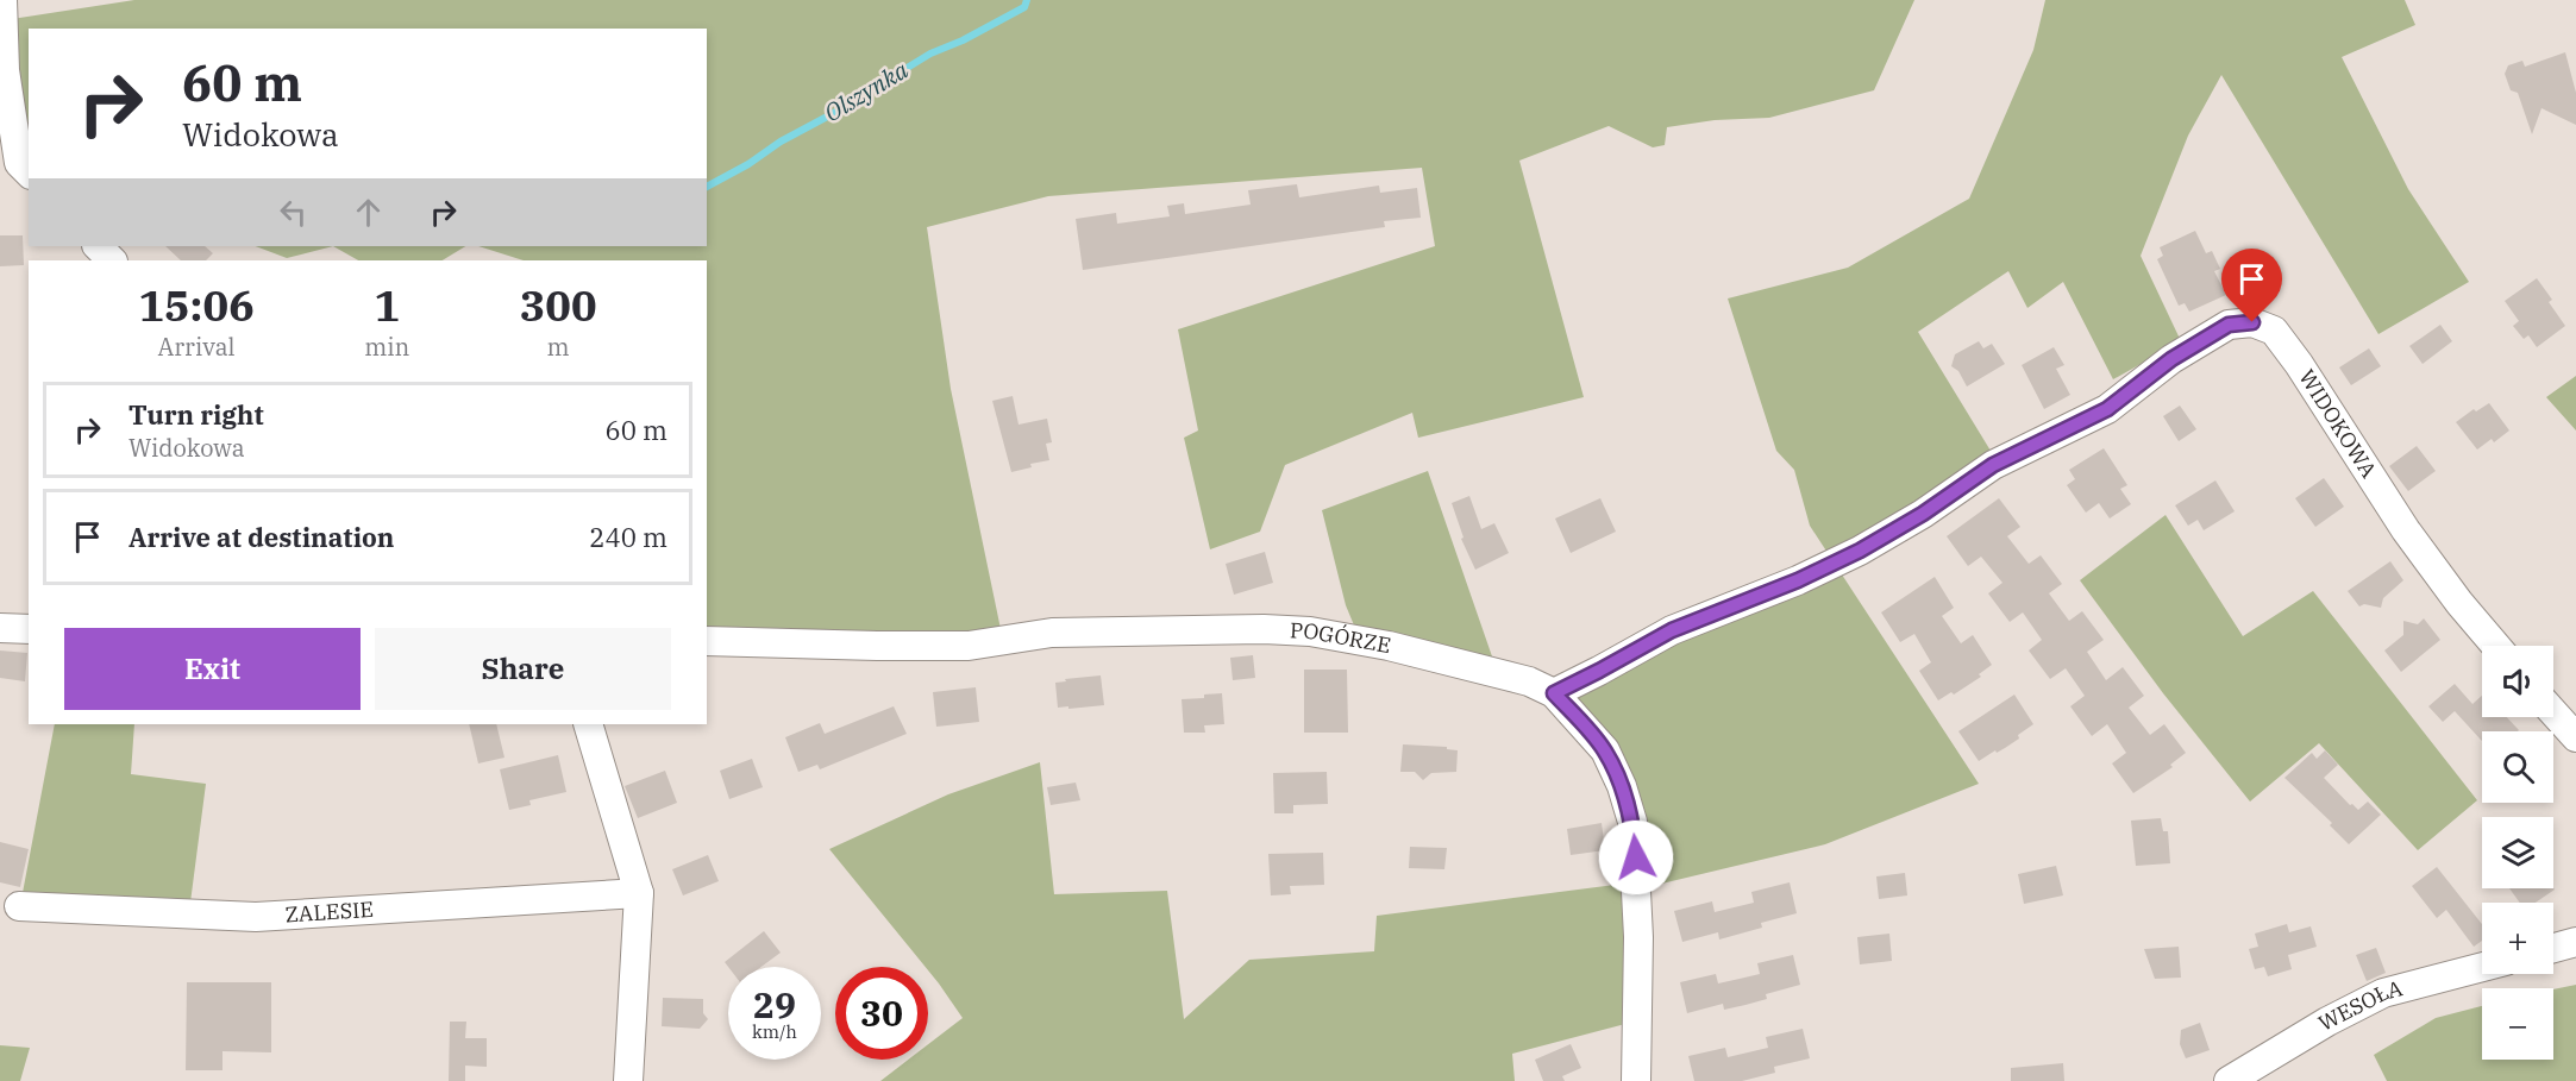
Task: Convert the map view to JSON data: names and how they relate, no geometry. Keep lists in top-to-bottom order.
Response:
{
  "streets": {
    "street": [
      "WIDOKOWA",
      "POGÓRZE",
      "ZALESIE",
      "WESOŁA"
    ]
  },
  "crossings": [
    ["WIDOKOWA", "POGÓRZE"]
  ],
  "water": ["Olszynka"],
  "page": {
    "turn": ["60 m", "Widokowa"],
    "eta": [
      "15:06",
      "Arrival",
      "1",
      "min",
      "300",
      "m"
    ],
    "list": [
      {
        "name": "Turn right",
        "note": "Widokowa",
        "value": "60 m"
      },
      {
        "name": "Arrive at destination",
        "value": "240 m"
      }
    ],
    "buttons": ["Exit", "Share"],
    "map_buttons": ["+", "−"],
    "speed": "29 km/h",
    "limit": "30"
  }
}
